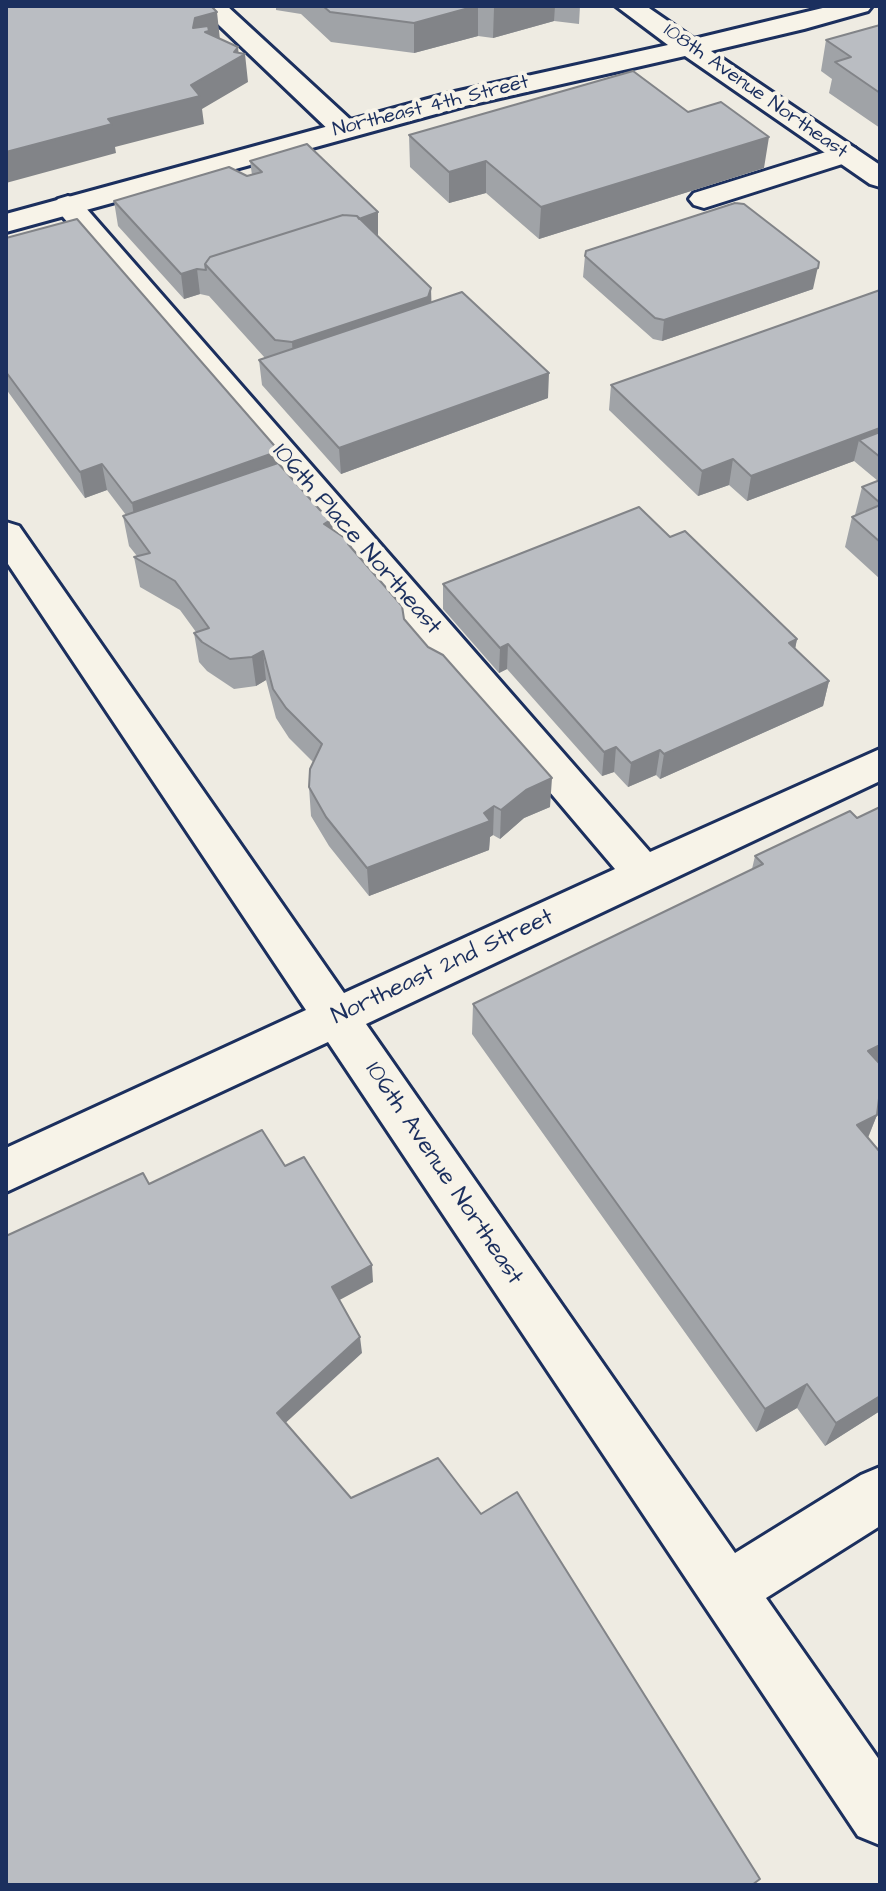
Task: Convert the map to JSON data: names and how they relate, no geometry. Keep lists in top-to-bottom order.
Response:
{
  "streets": {
    "street": [
      "108th Avenue Northeast",
      "Northeast 4th Street",
      "106th Place Northeast",
      "Northeast 2nd Street",
      "106th Avenue Northeast"
    ]
  },
  "crossings": [
    ["108th Avenue Northeast", "Northeast 4th Street"],
    ["Northeast 4th Street", "106th Place Northeast"],
    ["106th Place Northeast", "Northeast 2nd Street"],
    ["Northeast 2nd Street", "106th Avenue Northeast"]
  ]
}
